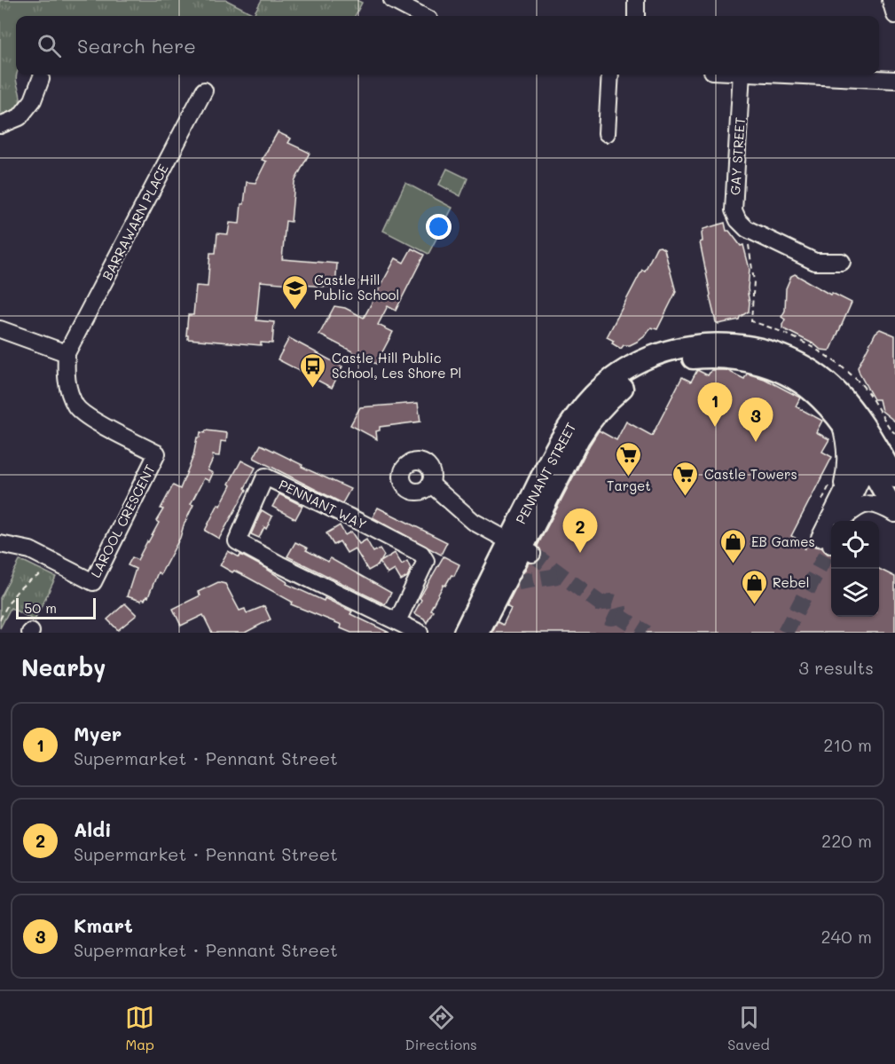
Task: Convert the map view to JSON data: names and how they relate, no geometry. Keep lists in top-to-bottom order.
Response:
{
  "streets": {
    "main road": ["PENNANT STREET"],
    "street": [
      "GAY STREET",
      "BARRAWARN PLACE",
      "PENNANT WAY",
      "LAROOL CRESCENT"
    ]
  },
  "crossings": [
    ["BARRAWARN PLACE", "LAROOL CRESCENT"]
  ],
  "places": {
    "school or university": ["Castle Hill Public School"],
    "bus stop": ["Castle Hill Public School, Les Shore Pl"],
    "supermarket": ["Target", "Castle Towers"],
    "shop": ["EB Games", "Rebel"]
  },
  "scale_bar": "50 m",
  "page": {
    "search": "Search here",
    "pins": ["1", "3", "2"],
    "scale": "50 m",
    "heading": ["Nearby", "3 results"],
    "list": [
      {
        "mark": "1",
        "name": "Myer",
        "note": "Supermarket · Pennant Street",
        "value": "210 m"
      },
      {
        "mark": "2",
        "name": "Aldi",
        "note": "Supermarket · Pennant Street",
        "value": "220 m"
      },
      {
        "mark": "3",
        "name": "Kmart",
        "note": "Supermarket · Pennant Street",
        "value": "240 m"
      }
    ],
    "nav": ["Map", "Directions", "Saved"]
  }
}
